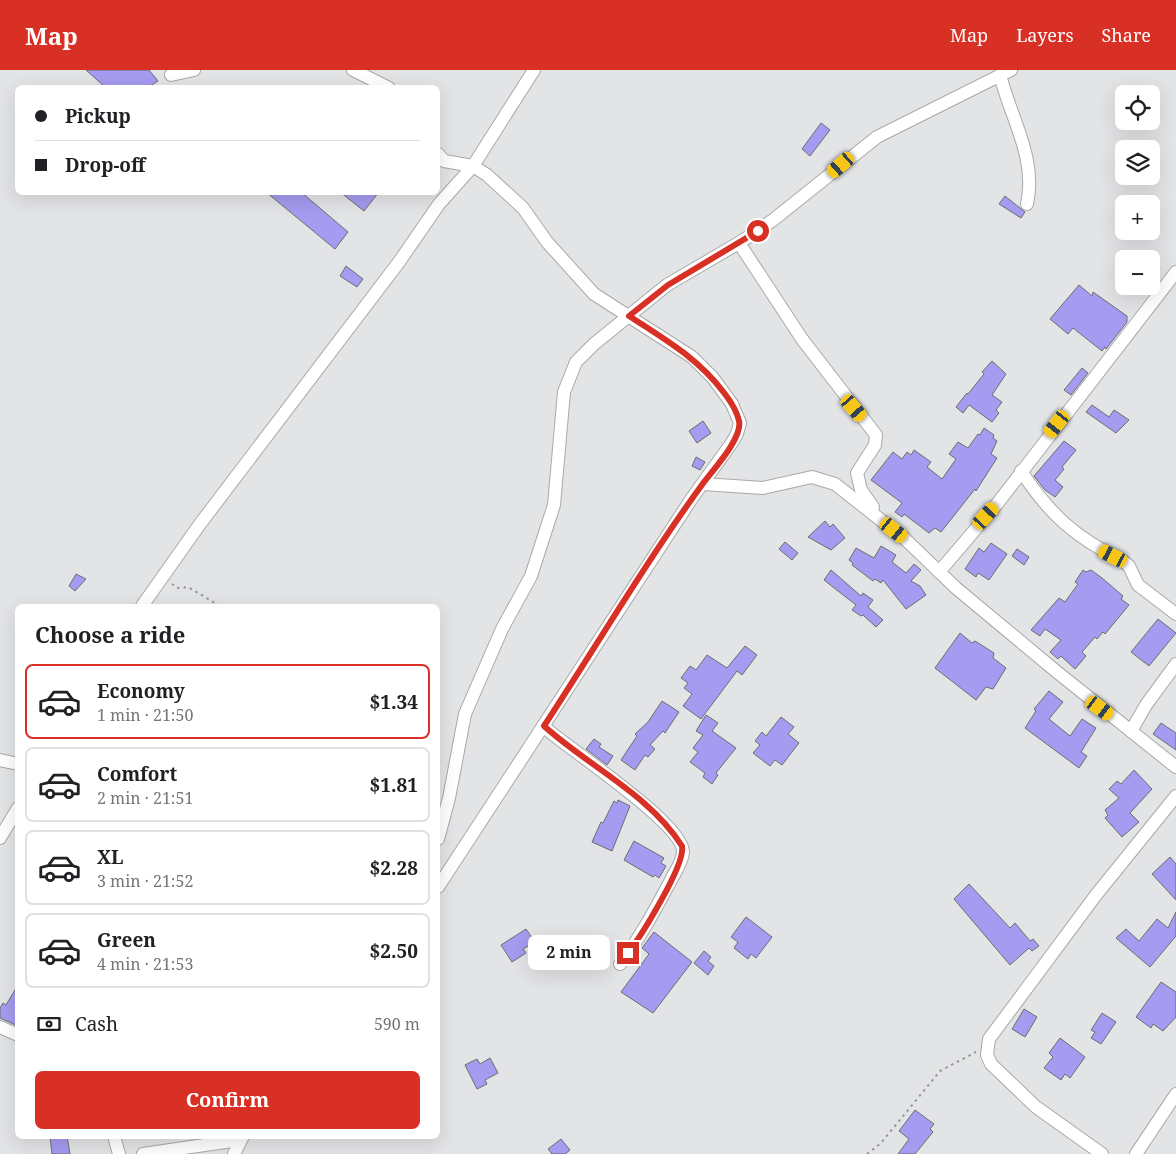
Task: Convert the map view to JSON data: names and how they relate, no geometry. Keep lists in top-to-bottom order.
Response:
{
  "page": {
    "header": "Map",
    "nav": ["Map", "Layers", "Share"],
    "map_buttons": ["+", "−"],
    "banner": ["Pickup", "Drop-off"],
    "heading": "Choose a ride",
    "list": [
      {
        "name": "Economy",
        "note": "1 min · 21:50",
        "value": "$1.34"
      },
      {
        "name": "Comfort",
        "note": "2 min · 21:51",
        "value": "$1.81"
      },
      {
        "name": "XL",
        "note": "3 min · 21:52",
        "value": "$2.28"
      },
      {
        "name": "Green",
        "note": "4 min · 21:53",
        "value": "$2.50"
      }
    ],
    "bubble": "2 min",
    "pay": ["Cash", "590 m"],
    "buttons": "Confirm"
  }
}
